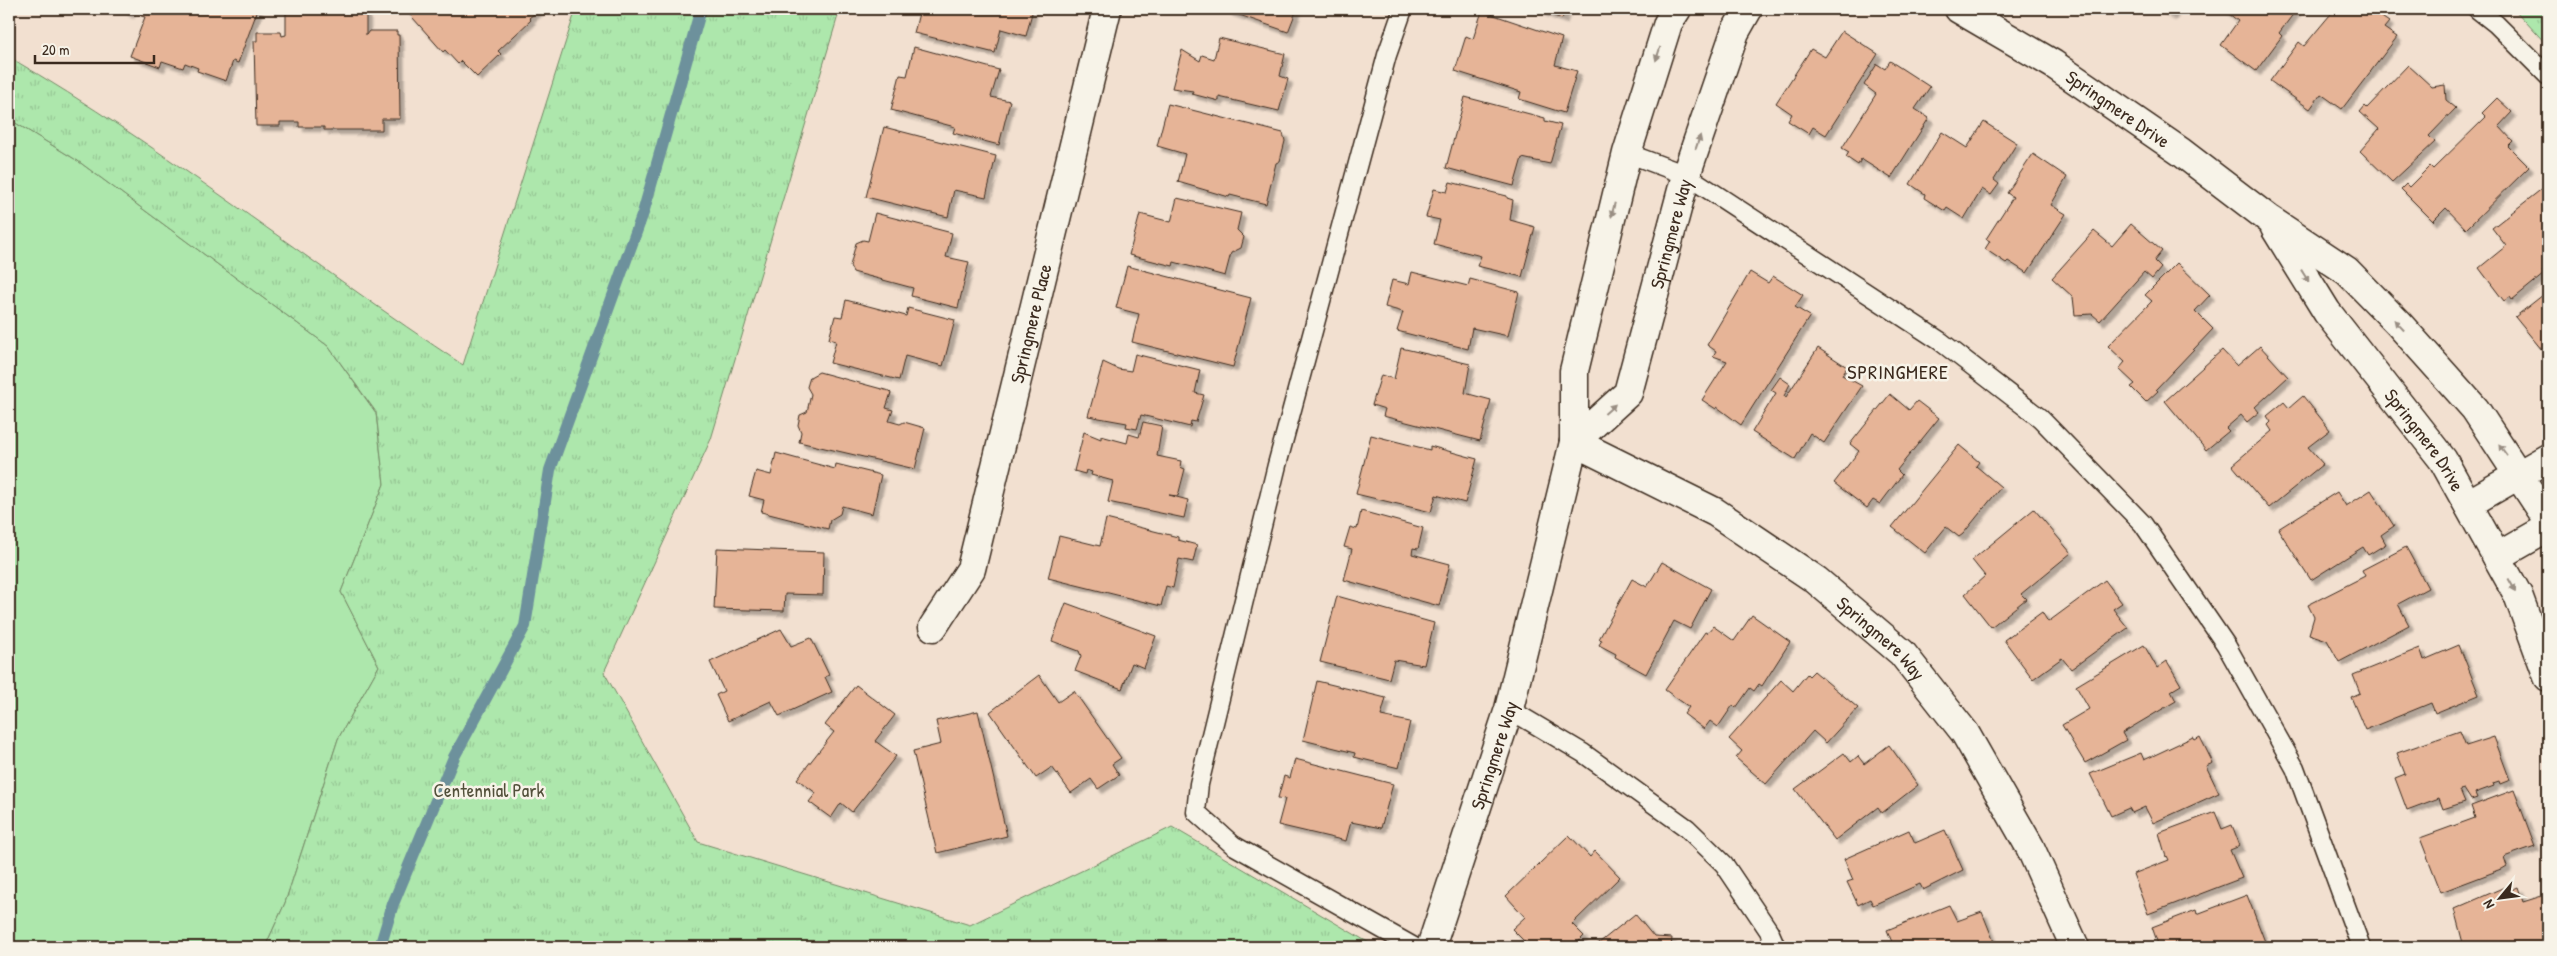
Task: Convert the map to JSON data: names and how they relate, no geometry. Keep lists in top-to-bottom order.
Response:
{
  "streets": {
    "street": ["Springmere Drive", "Springmere Way", "Springmere Place"]
  },
  "districts": ["SPRINGMERE"],
  "parks": ["Centennial Park"],
  "scale_bar": "20 m",
  "north": "bottom left"
}
